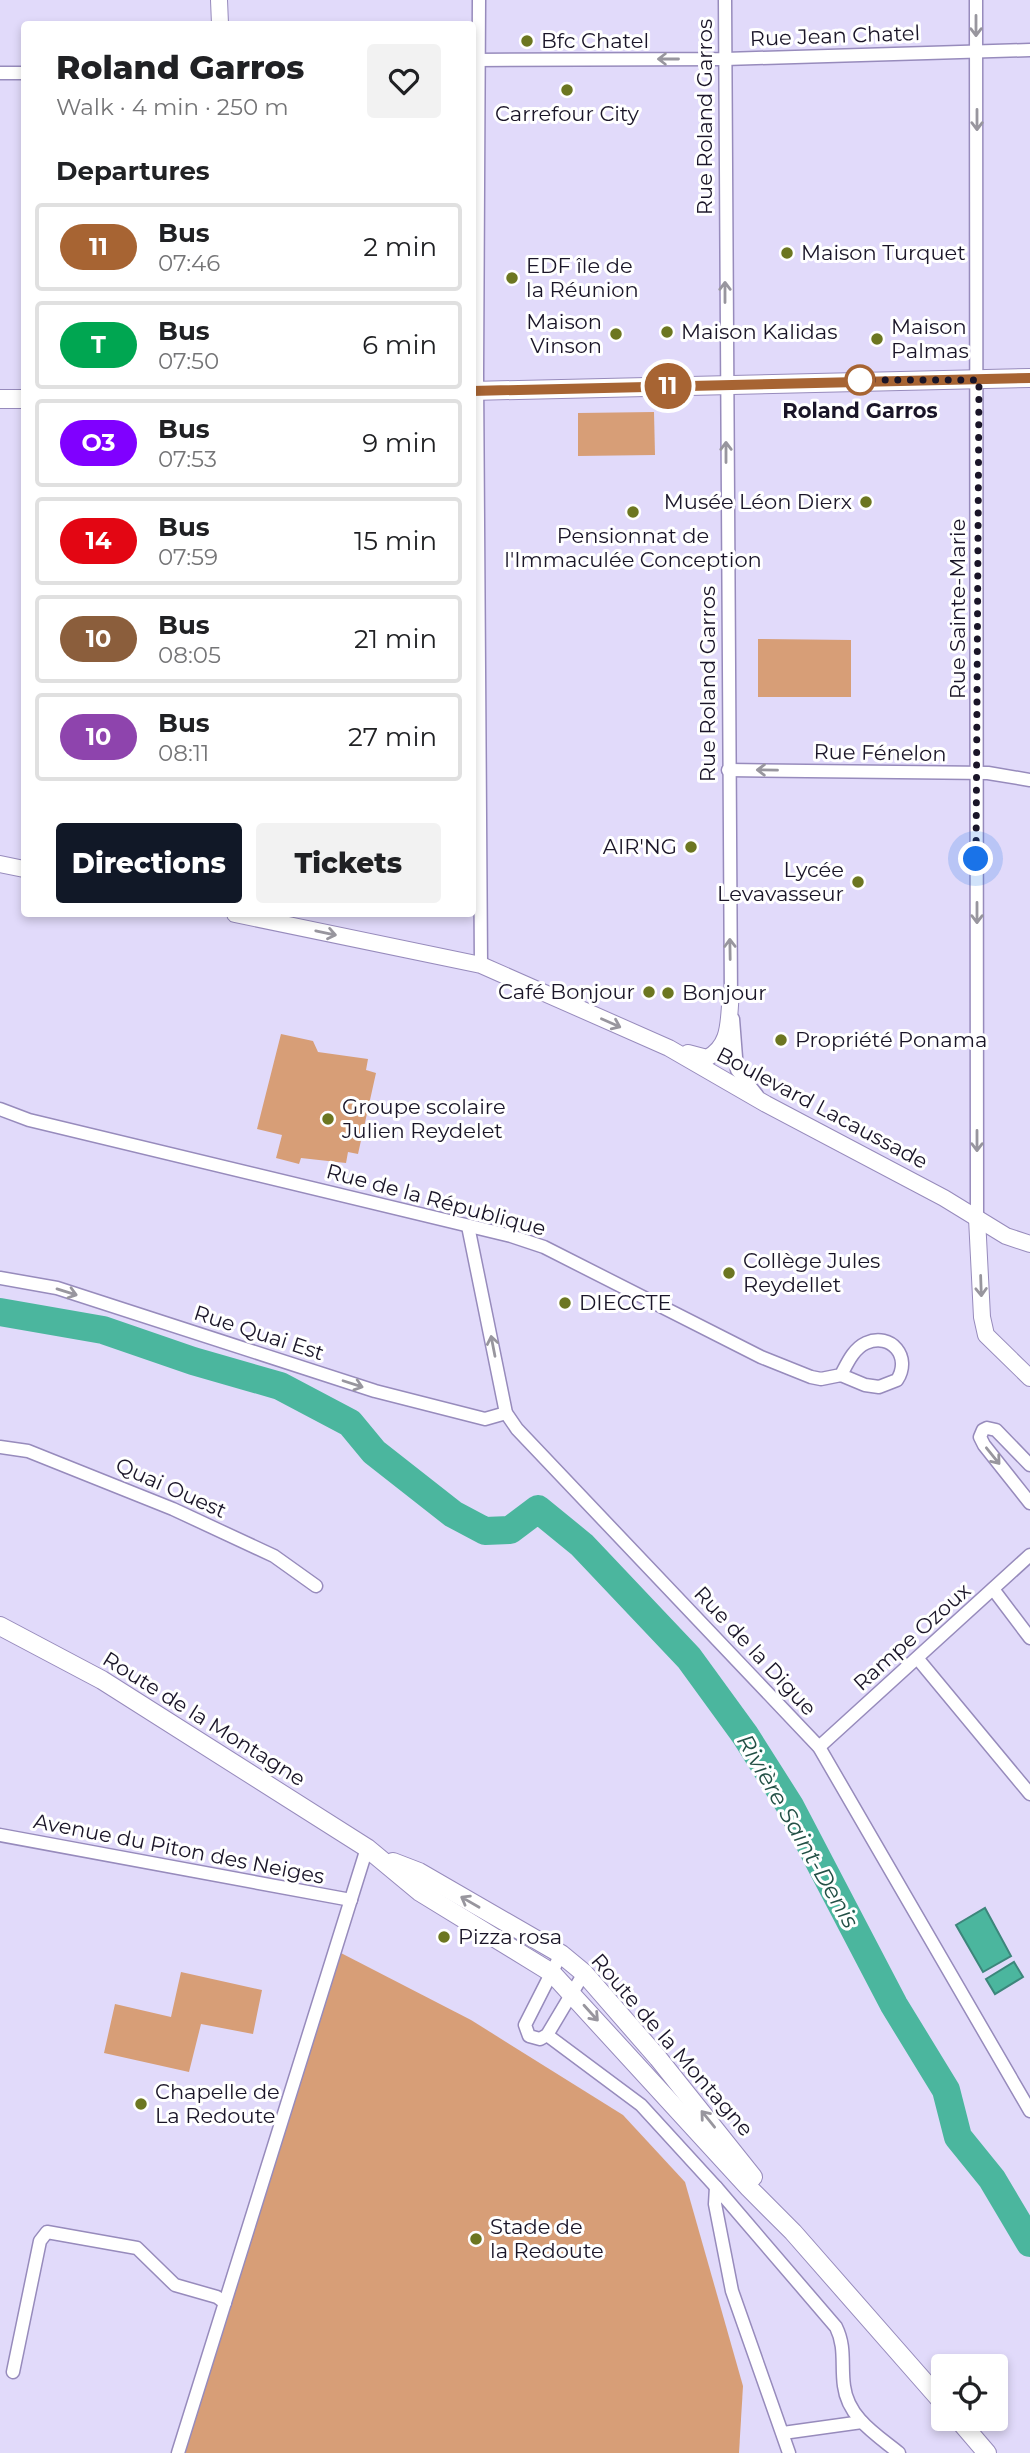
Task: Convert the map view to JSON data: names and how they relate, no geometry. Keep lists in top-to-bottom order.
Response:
{
  "streets": {
    "main road": ["Route de la Montagne"],
    "street": [
      "Rue Jean Chatel",
      "Rue Roland Garros",
      "Rue Sainte-Marie",
      "Rue Fénelon",
      "Boulevard Lacaussade",
      "Rue de la République",
      "Rue Quai Est",
      "Quai Ouest",
      "Rampe Ozoux",
      "Rue de la Digue",
      "Avenue du Piton des Neiges"
    ]
  },
  "crossings": [
    ["Rue Jean Chatel", "Rue Roland Garros"],
    ["Rue Jean Chatel", "Rue Sainte-Marie"],
    ["Rue Roland Garros", "Rue Fénelon"],
    ["Rue Roland Garros", "Boulevard Lacaussade"],
    ["Rue Sainte-Marie", "Rue Fénelon"],
    ["Rue Sainte-Marie", "Boulevard Lacaussade"],
    ["Rue de la République", "Rue de la Digue"],
    ["Rue Quai Est", "Rue de la Digue"],
    ["Rampe Ozoux", "Rue de la Digue"]
  ],
  "one_way": [
    "Rue Jean Chatel",
    "Rue Roland Garros",
    "Rue Sainte-Marie",
    "Rue Fénelon",
    "Boulevard Lacaussade",
    "Rue Quai Est"
  ],
  "water": ["Rivière Saint-Denis"],
  "places": [
    "Bfc Chatel",
    "Carrefour City",
    "Maison Turquet",
    "EDF île de la Réunion",
    "Maison Kalidas",
    "Maison Vinson",
    "Maison Palmas",
    "Roland Garros",
    "Musée Léon Dierx",
    "Pensionnat de l'Immaculée Conception",
    "AIR'NG",
    "Lycée Levavasseur",
    "Café Bonjour",
    "Bonjour",
    "Propriété Ponama",
    "Groupe scolaire Julien Reydelet",
    "Collège Jules Reydellet",
    "DIECCTE",
    "Pizza rosa",
    "Chapelle de La Redoute",
    "Stade de la Redoute"
  ],
  "lines": ["bus line 11"],
  "page": {
    "on_map": "11",
    "heading": [
      ["Roland Garros", "Walk · 4 min · 250 m"],
      "Departures"
    ],
    "list": [
      {
        "mark": "11",
        "name": "Bus",
        "note": "07:46",
        "value": "2 min"
      },
      {
        "mark": "T",
        "name": "Bus",
        "note": "07:50",
        "value": "6 min"
      },
      {
        "mark": "O3",
        "name": "Bus",
        "note": "07:53",
        "value": "9 min"
      },
      {
        "mark": "14",
        "name": "Bus",
        "note": "07:59",
        "value": "15 min"
      },
      {
        "mark": "10",
        "name": "Bus",
        "note": "08:05",
        "value": "21 min"
      },
      {
        "mark": "10",
        "name": "Bus",
        "note": "08:11",
        "value": "27 min"
      }
    ],
    "buttons": ["Directions", "Tickets"]
  }
}
